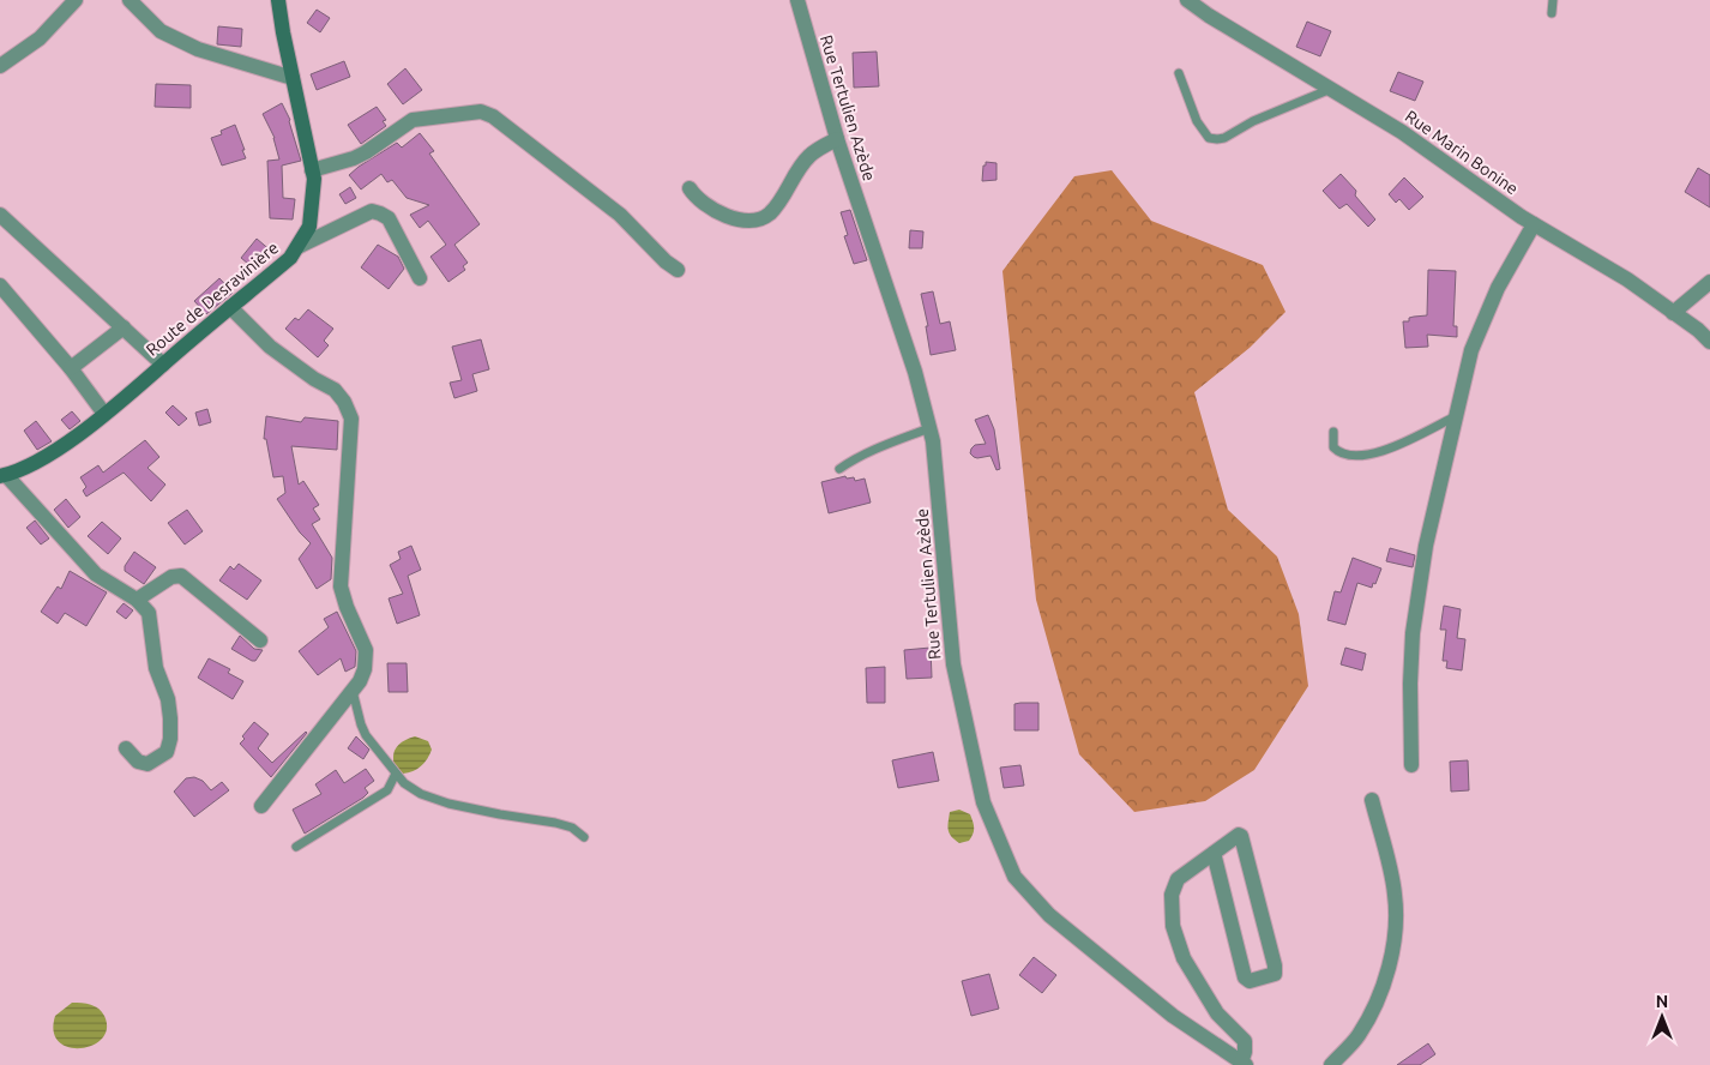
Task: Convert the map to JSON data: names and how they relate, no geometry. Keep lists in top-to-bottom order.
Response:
{
  "streets": {
    "street": ["Rue Tertulien Azède", "Rue Marin Bonine", "Route de Desravinière"]
  },
  "north": "top"
}
